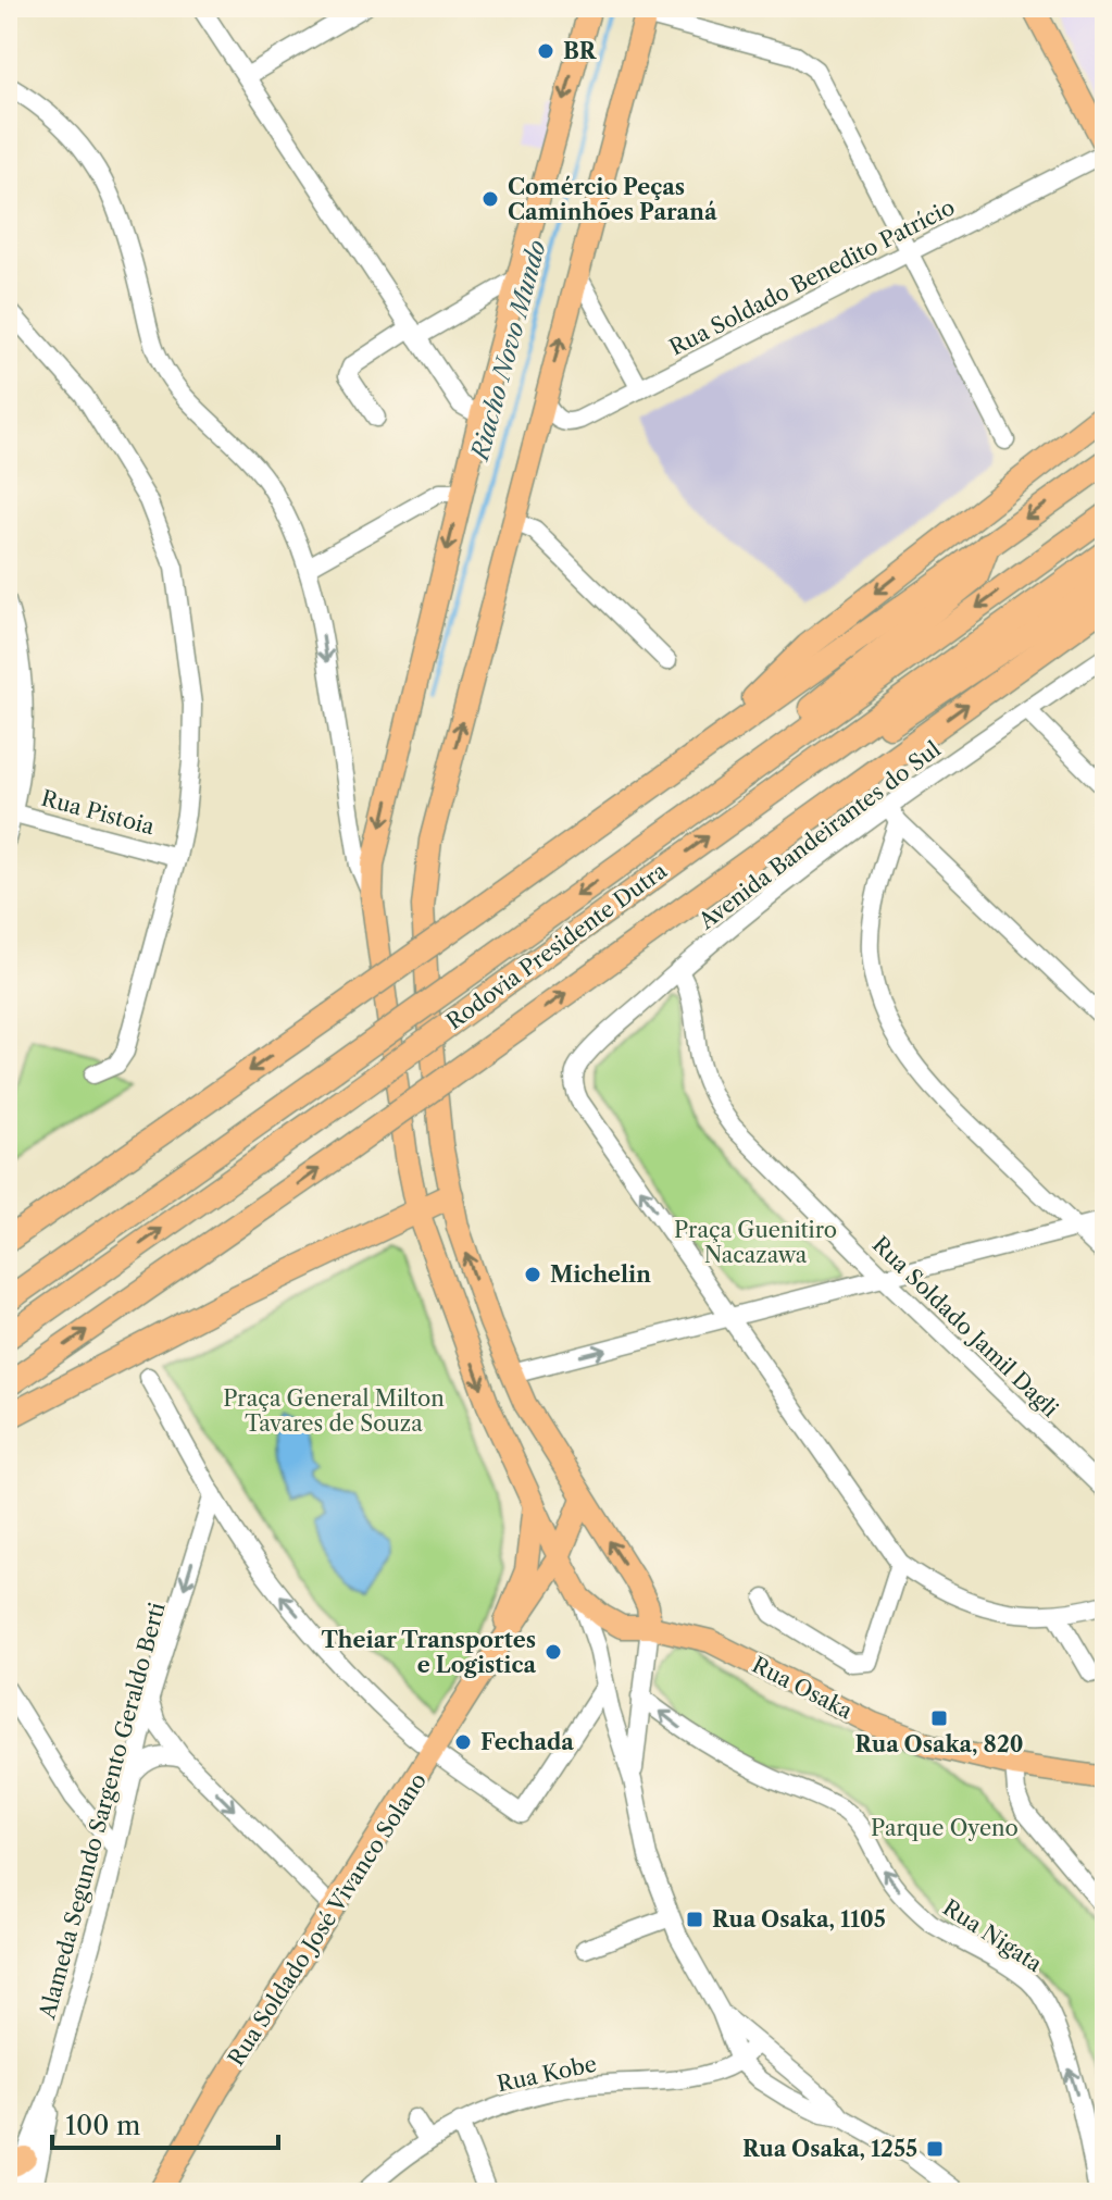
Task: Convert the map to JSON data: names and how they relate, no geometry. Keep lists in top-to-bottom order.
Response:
{
  "streets": {
    "highway": ["Rodovia Presidente Dutra"],
    "main road": ["Rua Osaka", "Rua Soldado José Vivanco Solano"],
    "street": [
      "Rua Soldado Benedito Patrício",
      "Rua Pistoia",
      "Avenida Bandeirantes do Sul",
      "Rua Soldado Jamil Dagli",
      "Alameda Segundo Sargento Geraldo Berti",
      "Rua Nigata",
      "Rua Kobe"
    ]
  },
  "crossings": [
    ["Avenida Bandeirantes do Sul", "Rua Soldado Jamil Dagli"]
  ],
  "one_way": ["Avenida Bandeirantes do Sul", "Rua Nigata"],
  "water": ["Riacho Novo Mundo"],
  "parks": ["Praça Guenitiro Nacazawa", "Praça General Milton Tavares de Souza", "Parque Oyeno"],
  "places": {
    "other": [
      "BR",
      "Comércio Peças Caminhões Paraná",
      "Michelin",
      "Theiar Transportes e Logistica",
      "Fechada"
    ],
    "transit": ["Rua Osaka, 820", "Rua Osaka, 1105", "Rua Osaka, 1255"]
  },
  "scale_bar": "100 m"
}
